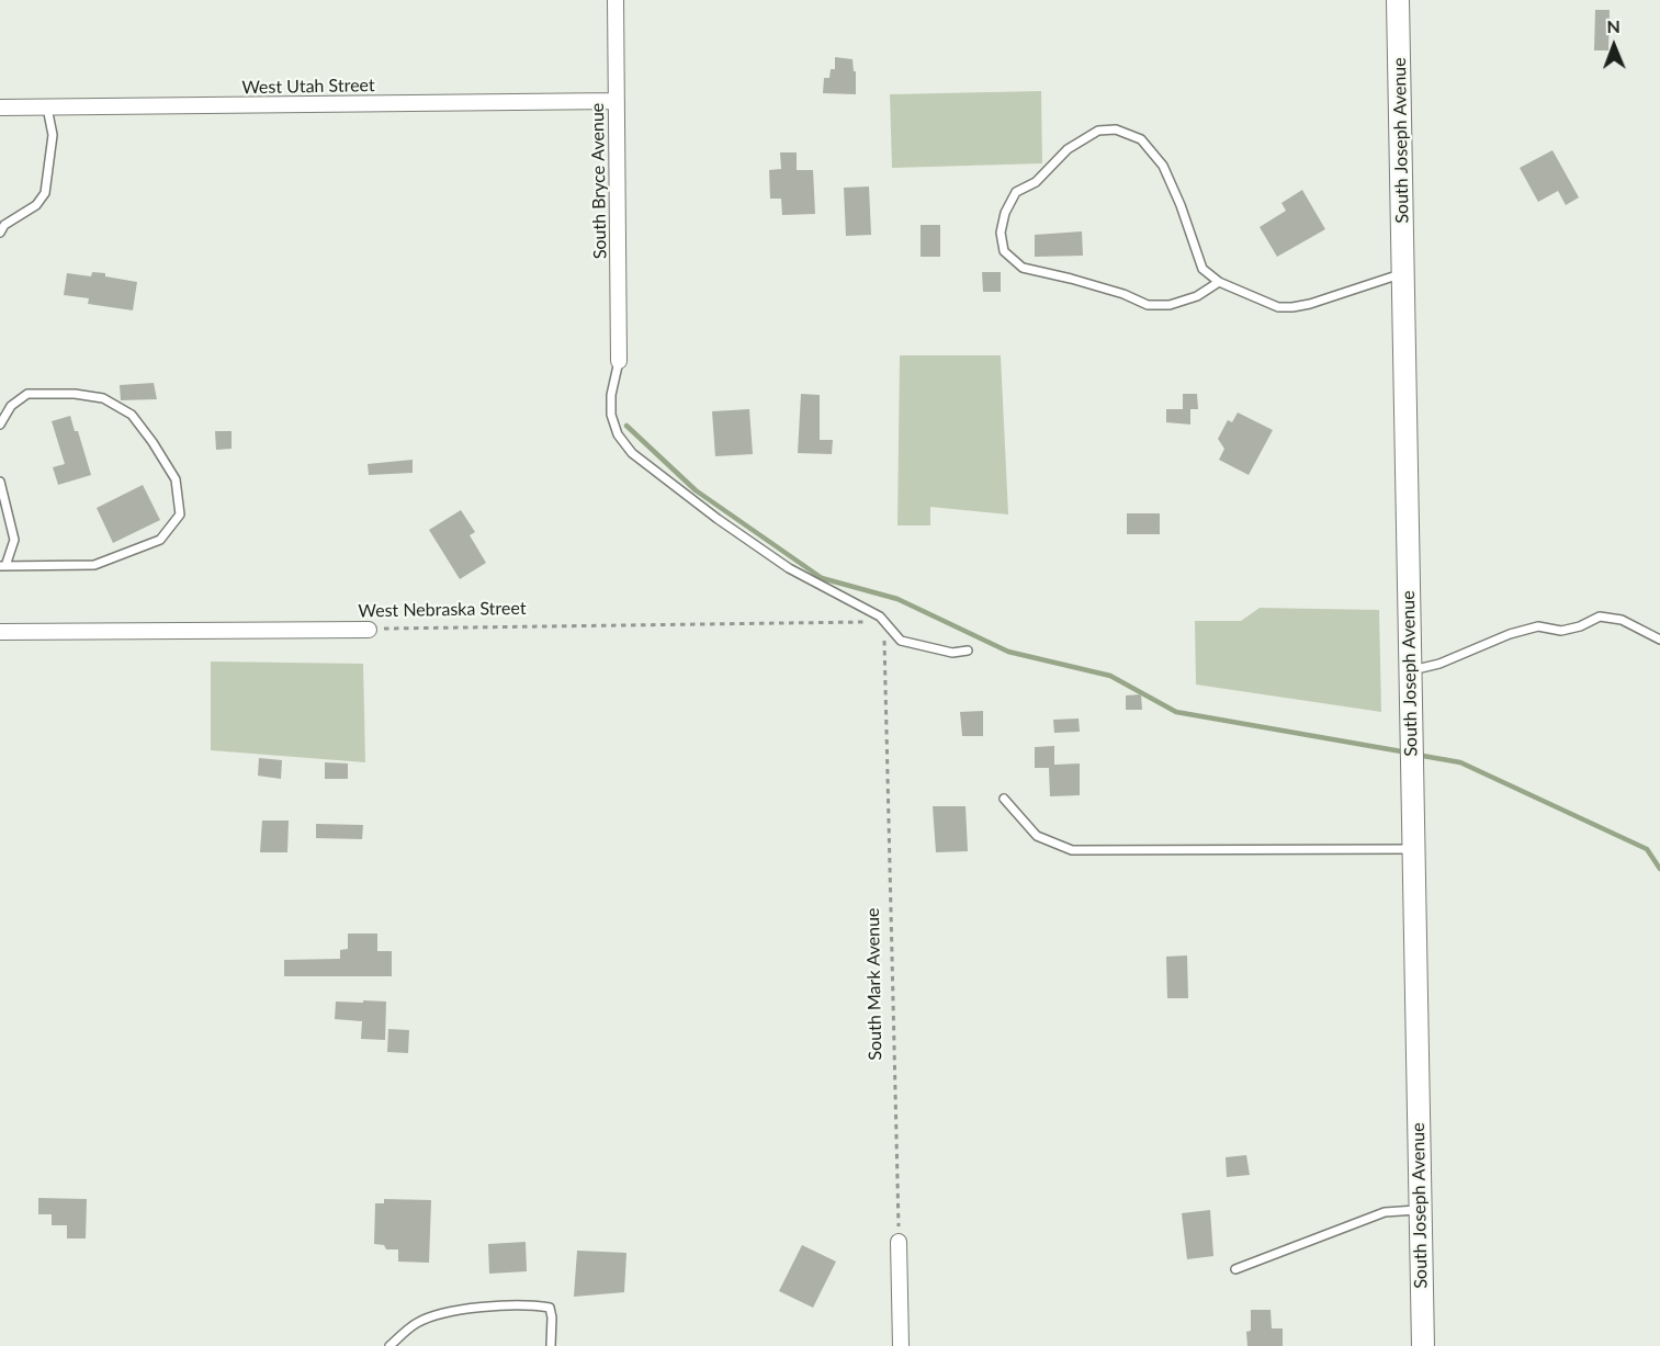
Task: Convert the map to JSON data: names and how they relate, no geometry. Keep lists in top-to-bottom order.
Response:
{
  "streets": {
    "main road": ["South Joseph Avenue"],
    "street": ["West Utah Street", "South Bryce Avenue", "West Nebraska Street"],
    "path": ["South Mark Avenue"]
  },
  "crossings": [
    ["West Utah Street", "South Bryce Avenue"],
    ["West Nebraska Street", "South Mark Avenue"]
  ],
  "north": "top"
}
